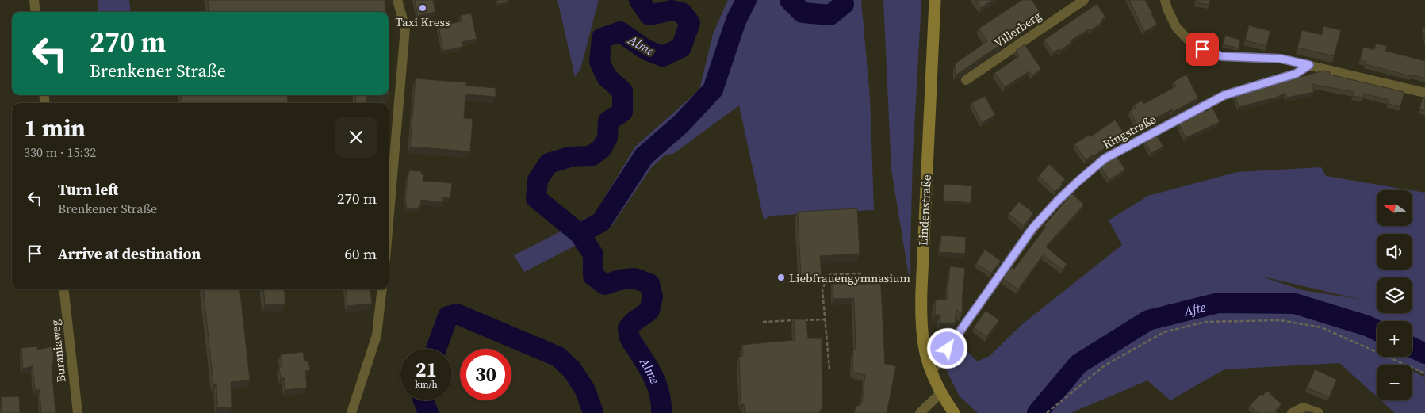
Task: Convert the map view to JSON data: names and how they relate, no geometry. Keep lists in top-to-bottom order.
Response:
{
  "streets": {
    "main road": ["Lindenstraße"],
    "street": ["Villerberg", "Ringstraße", "Buraniaweg"]
  },
  "crossings": [
    ["Ringstraße", "Lindenstraße"]
  ],
  "water": ["Alme", "Afte"],
  "places": ["Taxi Kress", "Liebfrauengymnasium"],
  "north": "left",
  "page": {
    "turn": ["270 m", "Brenkener Straße"],
    "heading": ["1 min", "330 m · 15:32"],
    "list": [
      {
        "name": "Turn left",
        "note": "Brenkener Straße",
        "value": "270 m"
      },
      {
        "name": "Arrive at destination",
        "value": "60 m"
      }
    ],
    "map_buttons": ["+", "−"],
    "speed": "21 km/h",
    "limit": "30"
  }
}
